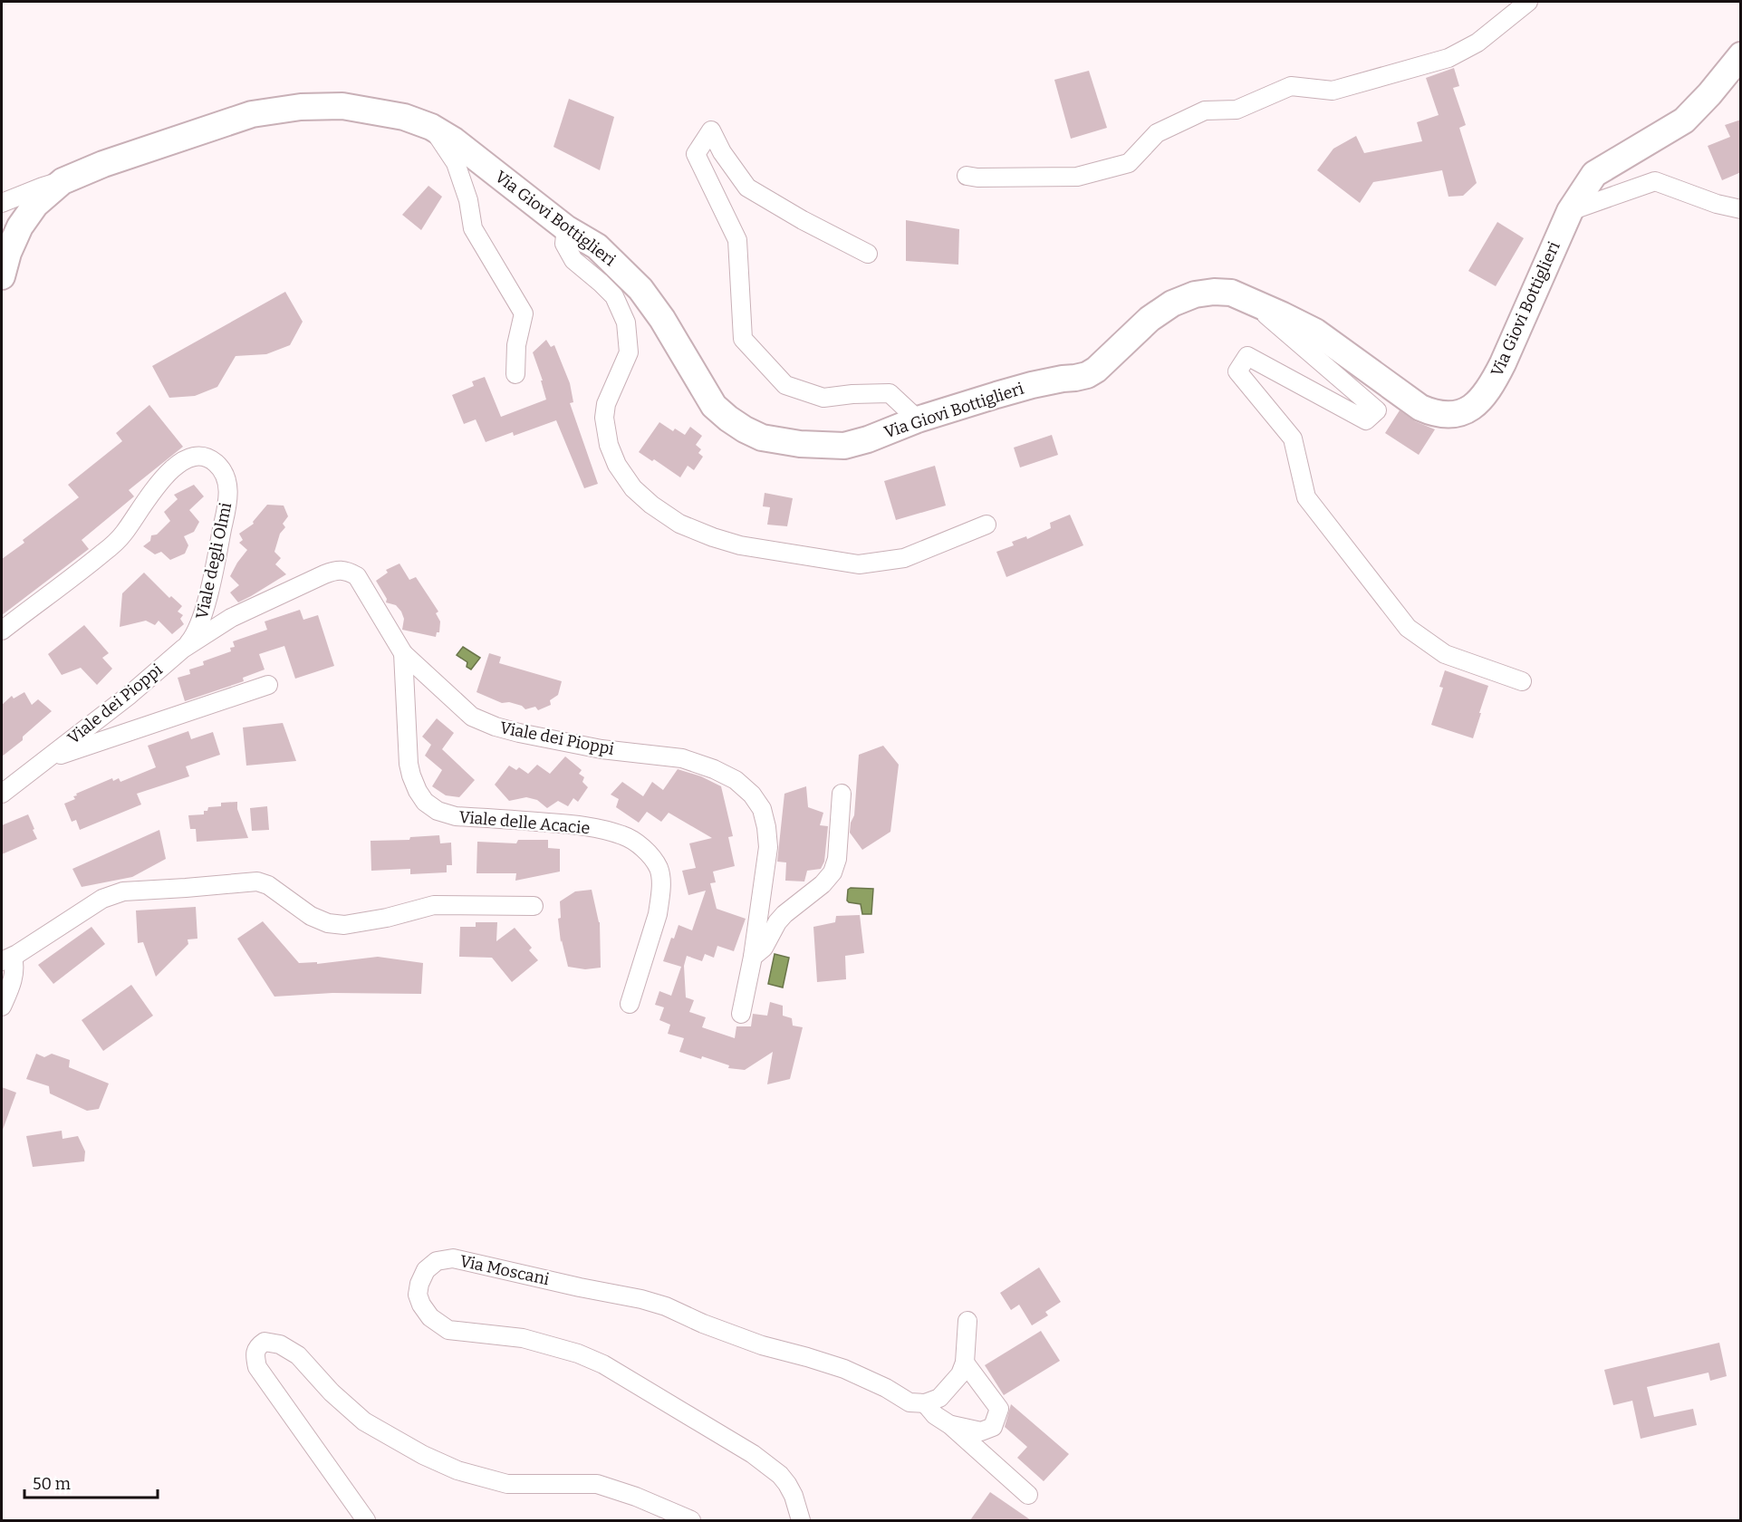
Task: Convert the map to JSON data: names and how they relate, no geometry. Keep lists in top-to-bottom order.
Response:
{
  "streets": {
    "street": [
      "Via Giovi Bottiglieri",
      "Viale degli Olmi",
      "Viale dei Pioppi",
      "Viale delle Acacie",
      "Via Moscani"
    ]
  },
  "crossings": [
    ["Viale degli Olmi", "Viale dei Pioppi"],
    ["Viale dei Pioppi", "Viale delle Acacie"]
  ],
  "scale_bar": "50 m"
}
